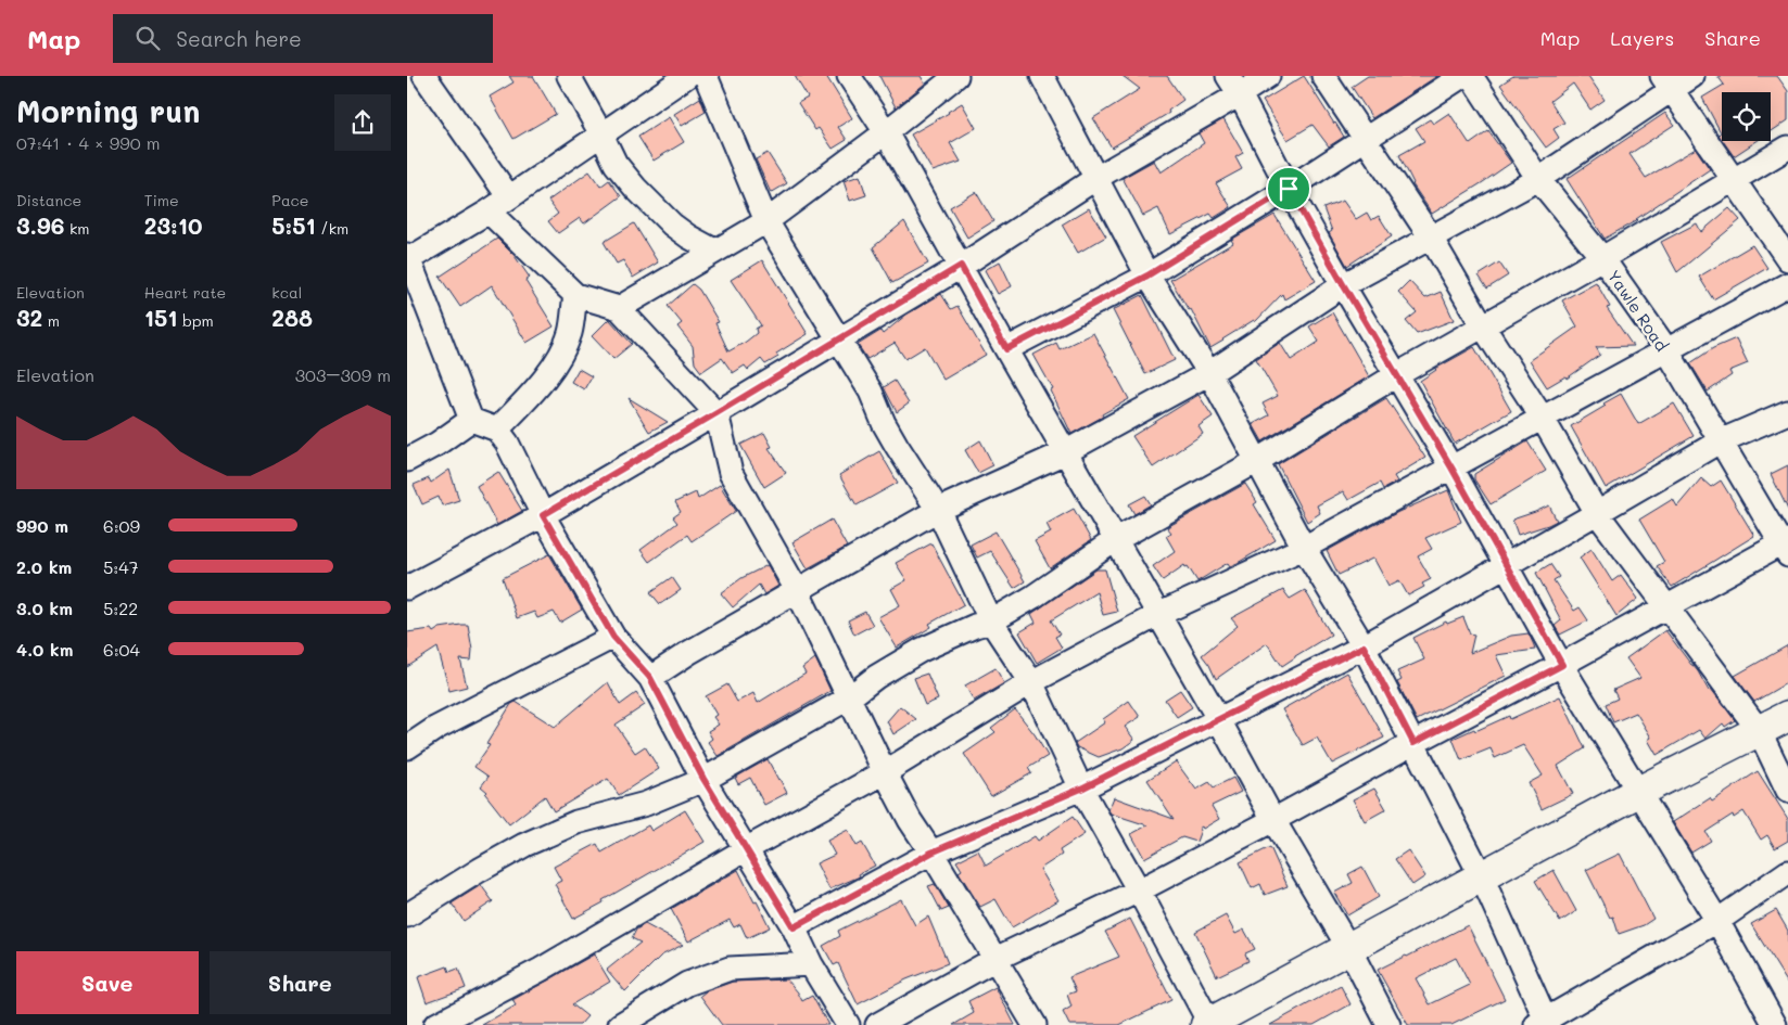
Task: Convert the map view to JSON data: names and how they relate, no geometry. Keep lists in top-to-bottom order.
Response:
{
  "streets": {
    "street": ["Yawle Road"]
  },
  "page": {
    "header": "Map",
    "search": "Search here",
    "nav": ["Map", "Layers", "Share"],
    "heading": ["Morning run", "07:41 · 4 × 990 m"],
    "stats": [
      ["Distance", "3.96 km"],
      ["Time", "23:10"],
      ["Pace", "5:51 /km"],
      ["Elevation", "32 m"],
      ["Heart rate", "151 bpm"],
      ["kcal", "288"]
    ],
    "chart": ["Elevation", "303–309 m"],
    "list": [
      {
        "name": "990 m",
        "note": "6:09"
      },
      {
        "name": "2.0 km",
        "note": "5:47"
      },
      {
        "name": "3.0 km",
        "note": "5:22"
      },
      {
        "name": "4.0 km",
        "note": "6:04"
      }
    ],
    "buttons": ["Save", "Share"]
  }
}
